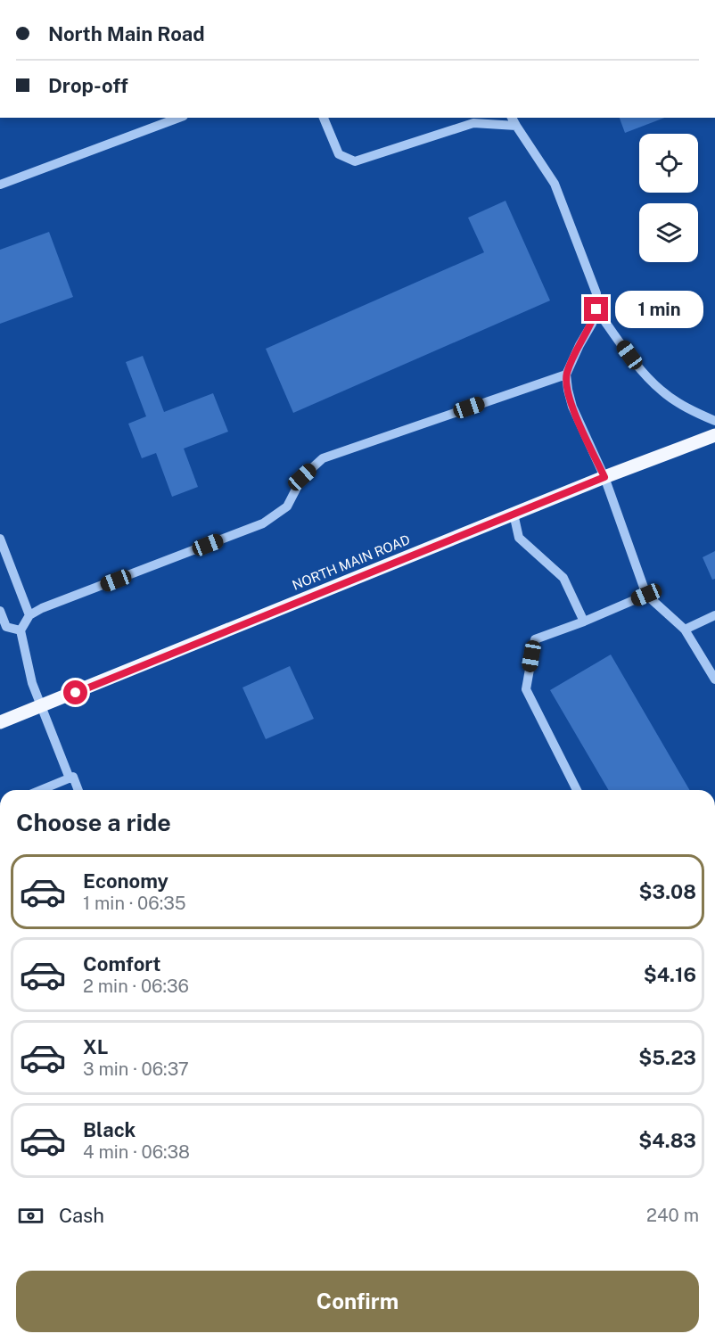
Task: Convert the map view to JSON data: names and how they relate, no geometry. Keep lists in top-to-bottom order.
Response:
{
  "streets": {
    "main road": ["NORTH MAIN ROAD"]
  },
  "page": {
    "banner": ["North Main Road", "Drop-off"],
    "bubble": "1 min",
    "heading": "Choose a ride",
    "list": [
      {
        "name": "Economy",
        "note": "1 min · 06:35",
        "value": "$3.08"
      },
      {
        "name": "Comfort",
        "note": "2 min · 06:36",
        "value": "$4.16"
      },
      {
        "name": "XL",
        "note": "3 min · 06:37",
        "value": "$5.23"
      },
      {
        "name": "Black",
        "note": "4 min · 06:38",
        "value": "$4.83"
      }
    ],
    "pay": ["Cash", "240 m"],
    "buttons": "Confirm"
  }
}
